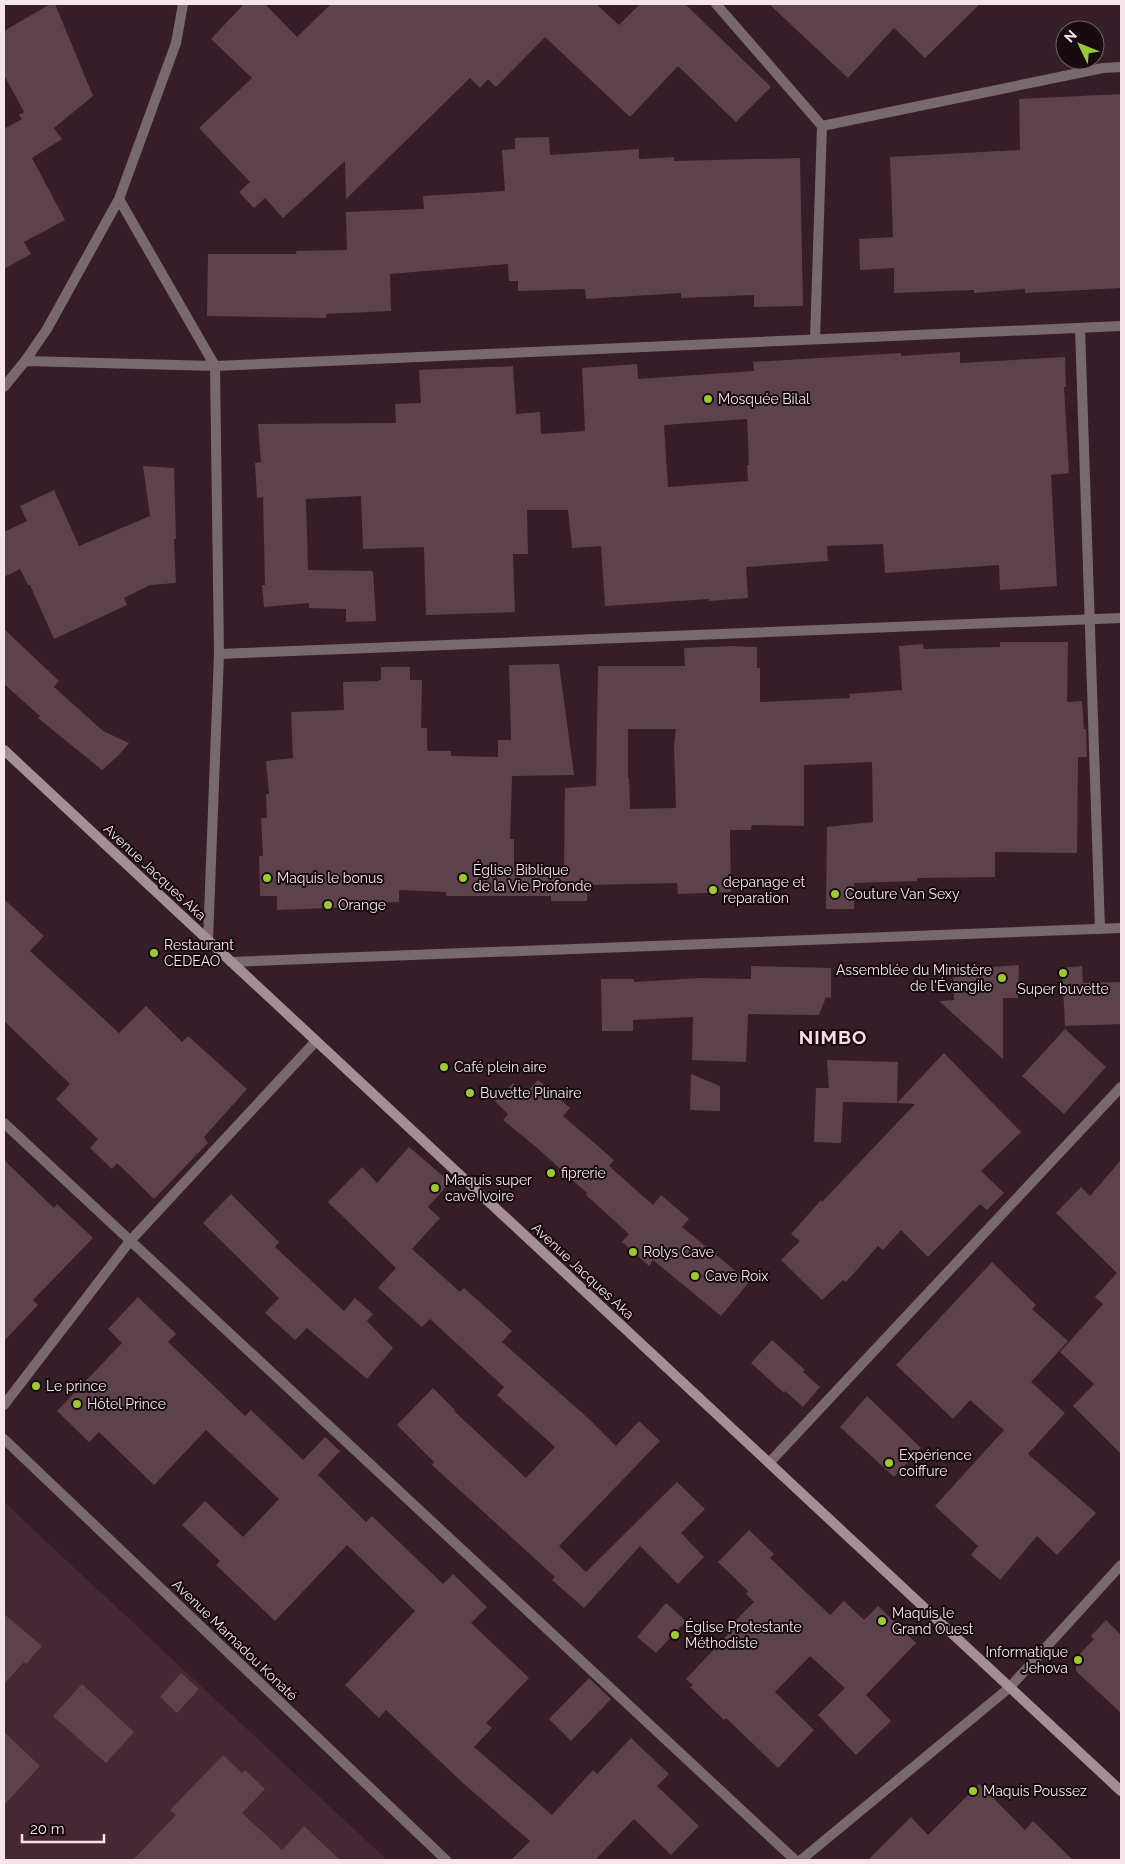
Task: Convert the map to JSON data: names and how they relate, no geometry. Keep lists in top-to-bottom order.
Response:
{
  "streets": {
    "street": ["Avenue Jacques Aka", "Avenue Mamadou Konaté"]
  },
  "districts": ["NIMBO"],
  "places": [
    "Mosquée Bilal",
    "Maquis le bonus",
    "Église Biblique de la Vie Profonde",
    "depanage et reparation",
    "Couture Van Sexy",
    "Orange",
    "Restaurant CEDEAO",
    "Super buvette",
    "Assemblée du Ministère de l'Évangile",
    "Café plein aire",
    "Buvette Plinaire",
    "fiprerie",
    "Maquis super cave Ivoire",
    "Rolys Cave",
    "Cave Roix",
    "Le prince",
    "Hôtel Prince",
    "Expérience coiffure",
    "Maquis le Grand Ouest",
    "Église Protestante Méthodiste",
    "Informatique Jehova",
    "Maquis Poussez"
  ],
  "scale_bar": "20 m",
  "north": "top left"
}
